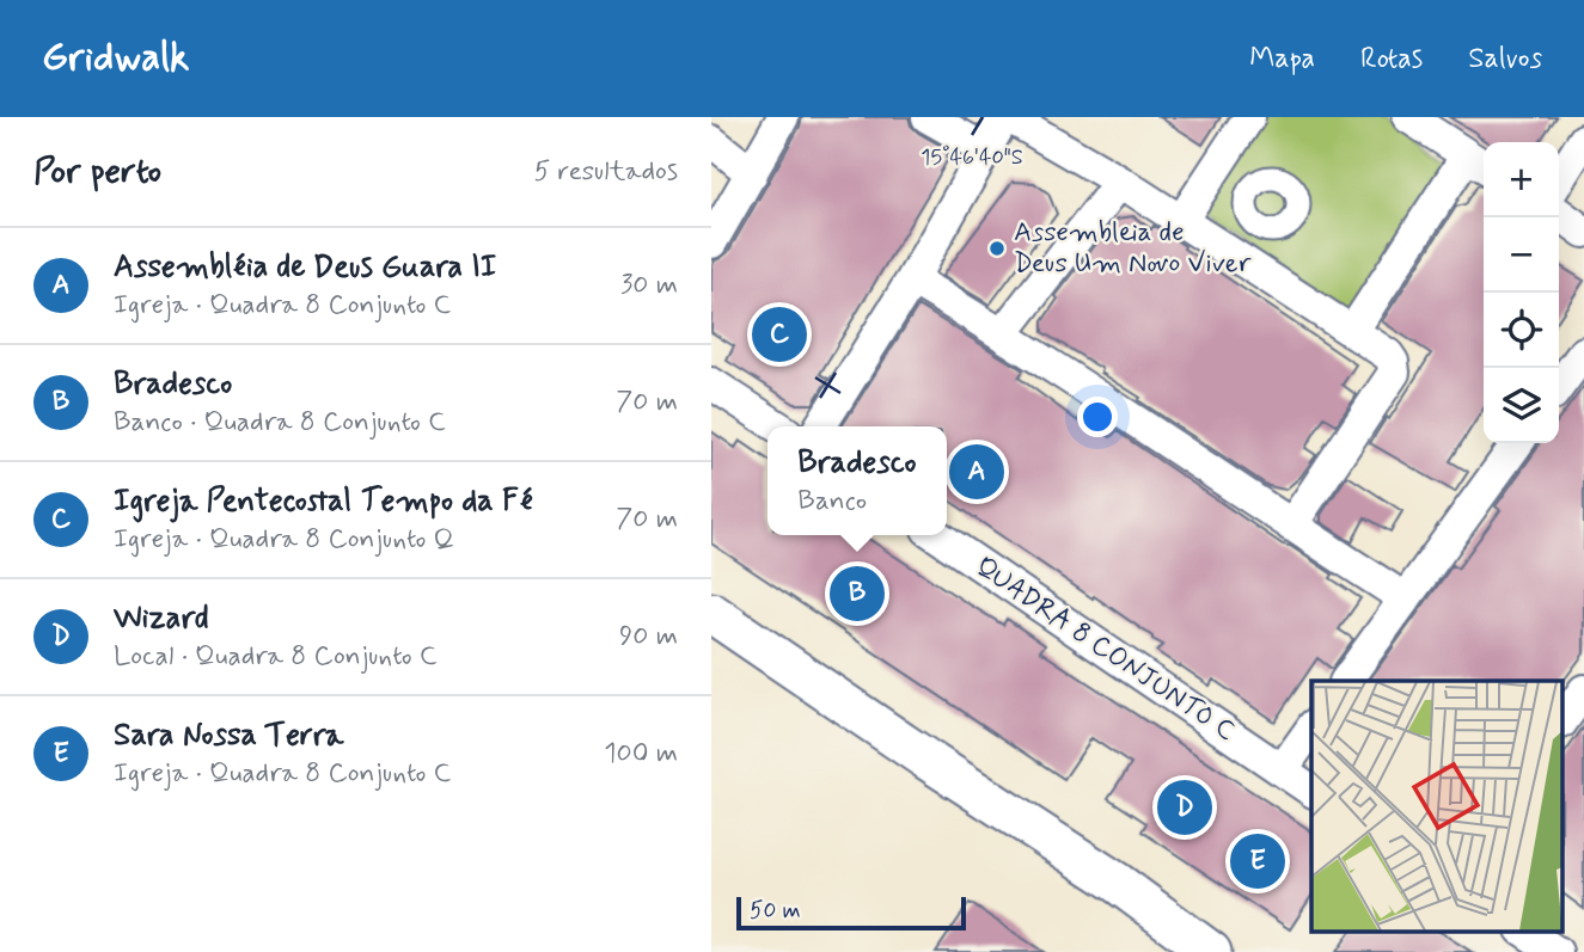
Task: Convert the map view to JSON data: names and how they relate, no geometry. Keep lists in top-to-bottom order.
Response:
{
  "streets": {
    "street": ["QUADRA 8 CONJUNTO C"]
  },
  "places": ["Assembleia de Deus Um Novo Viver"],
  "scale_bar": "50 m",
  "page": {
    "header": "Gridwalk",
    "nav": ["Mapa", "Rotas", "Salvos"],
    "heading": ["Por perto", "5 resultados"],
    "map_buttons": ["+", "−"],
    "list": [
      {
        "mark": "A",
        "name": "Assembléia de Deus Guara II",
        "note": "Igreja · Quadra 8 Conjunto C",
        "value": "30 m"
      },
      {
        "mark": "B",
        "name": "Bradesco",
        "note": "Banco · Quadra 8 Conjunto C",
        "value": "70 m"
      },
      {
        "mark": "C",
        "name": "Igreja Pentecostal Tempo da Fé",
        "note": "Igreja · Quadra 8 Conjunto Q",
        "value": "70 m"
      },
      {
        "mark": "D",
        "name": "Wizard",
        "note": "Local · Quadra 8 Conjunto C",
        "value": "90 m"
      },
      {
        "mark": "E",
        "name": "Sara Nossa Terra",
        "note": "Igreja · Quadra 8 Conjunto C",
        "value": "100 m"
      }
    ],
    "pins": [
      "C",
      "A",
      "B",
      "D",
      "E"
    ],
    "popup": ["Bradesco", "Banco"],
    "scale": "50 m"
  },
  "coordinates": ["15°46'40\"S"]
}
